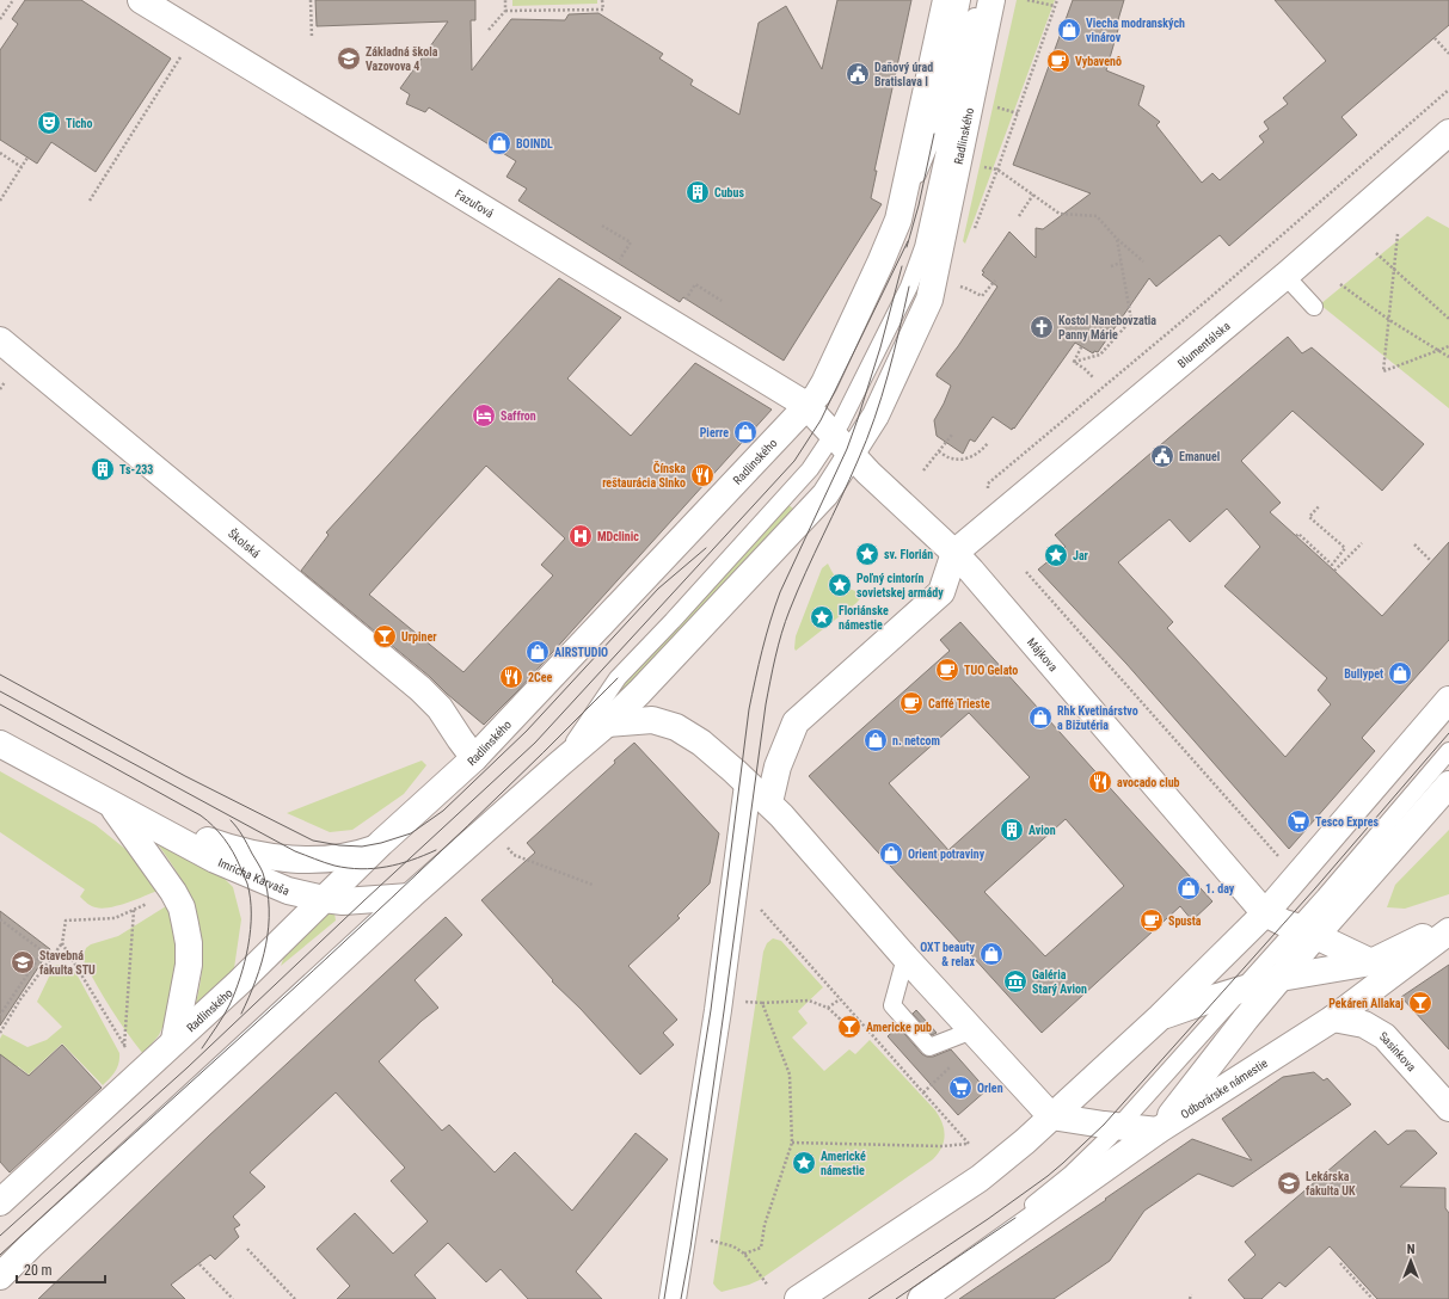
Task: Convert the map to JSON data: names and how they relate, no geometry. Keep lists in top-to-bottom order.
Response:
{
  "streets": {
    "street": [
      "Radlinského",
      "Fazuľová",
      "Blumentálska",
      "Školská",
      "Májkova",
      "Imricha Karvaša",
      "Sasinkova",
      "Odborárske námestie"
    ]
  },
  "crossings": [
    ["Radlinského", "Fazuľová"],
    ["Radlinského", "Školská"],
    ["Radlinského", "Májkova"],
    ["Radlinského", "Imricha Karvaša"],
    ["Fazuľová", "Májkova"],
    ["Blumentálska", "Májkova"],
    ["Sasinkova", "Odborárske námestie"]
  ],
  "places": {
    "shop": [
      "Viecha modranských vinárov",
      "BOINDL",
      "Pierre",
      "AIRSTUDIO",
      "Bullypet",
      "Rhk Kvetinárstvo a Bižutéria",
      "n. netcom",
      "Orient potraviny",
      "1. day",
      "OXT beauty & relax"
    ],
    "school or university": ["Základná škola Vazovova 4", "Stavebná fakulta STU", "Lekárska fakulta UK"],
    "cafe": [
      "Vybavenô",
      "TUO Gelato",
      "Caffé Trieste",
      "Spusta"
    ],
    "public building": ["Daňový úrad Bratislava I", "Emanuel"],
    "theatre": ["Ticho"],
    "building": ["Cubus", "Ts-233", "Avion"],
    "church": ["Kostol Nanebovzatia Panny Márie"],
    "hotel": ["Saffron"],
    "restaurant": ["Čínska reštaurácia Slnko", "2Cee", "avocado club"],
    "hospital": ["MDclinic"],
    "place": [
      "sv. Florián",
      "Jar",
      "Poľný cintorín sovietskej armády",
      "Floriánske námestie",
      "Americké námestie"
    ],
    "bar": ["Urpiner", "Pekáreň Allakaj", "Americke pub"],
    "supermarket": ["Tesco Expres", "Orlen"],
    "museum": ["Galéria Starý Avion"]
  },
  "scale_bar": "20 m",
  "north": "top"
}
